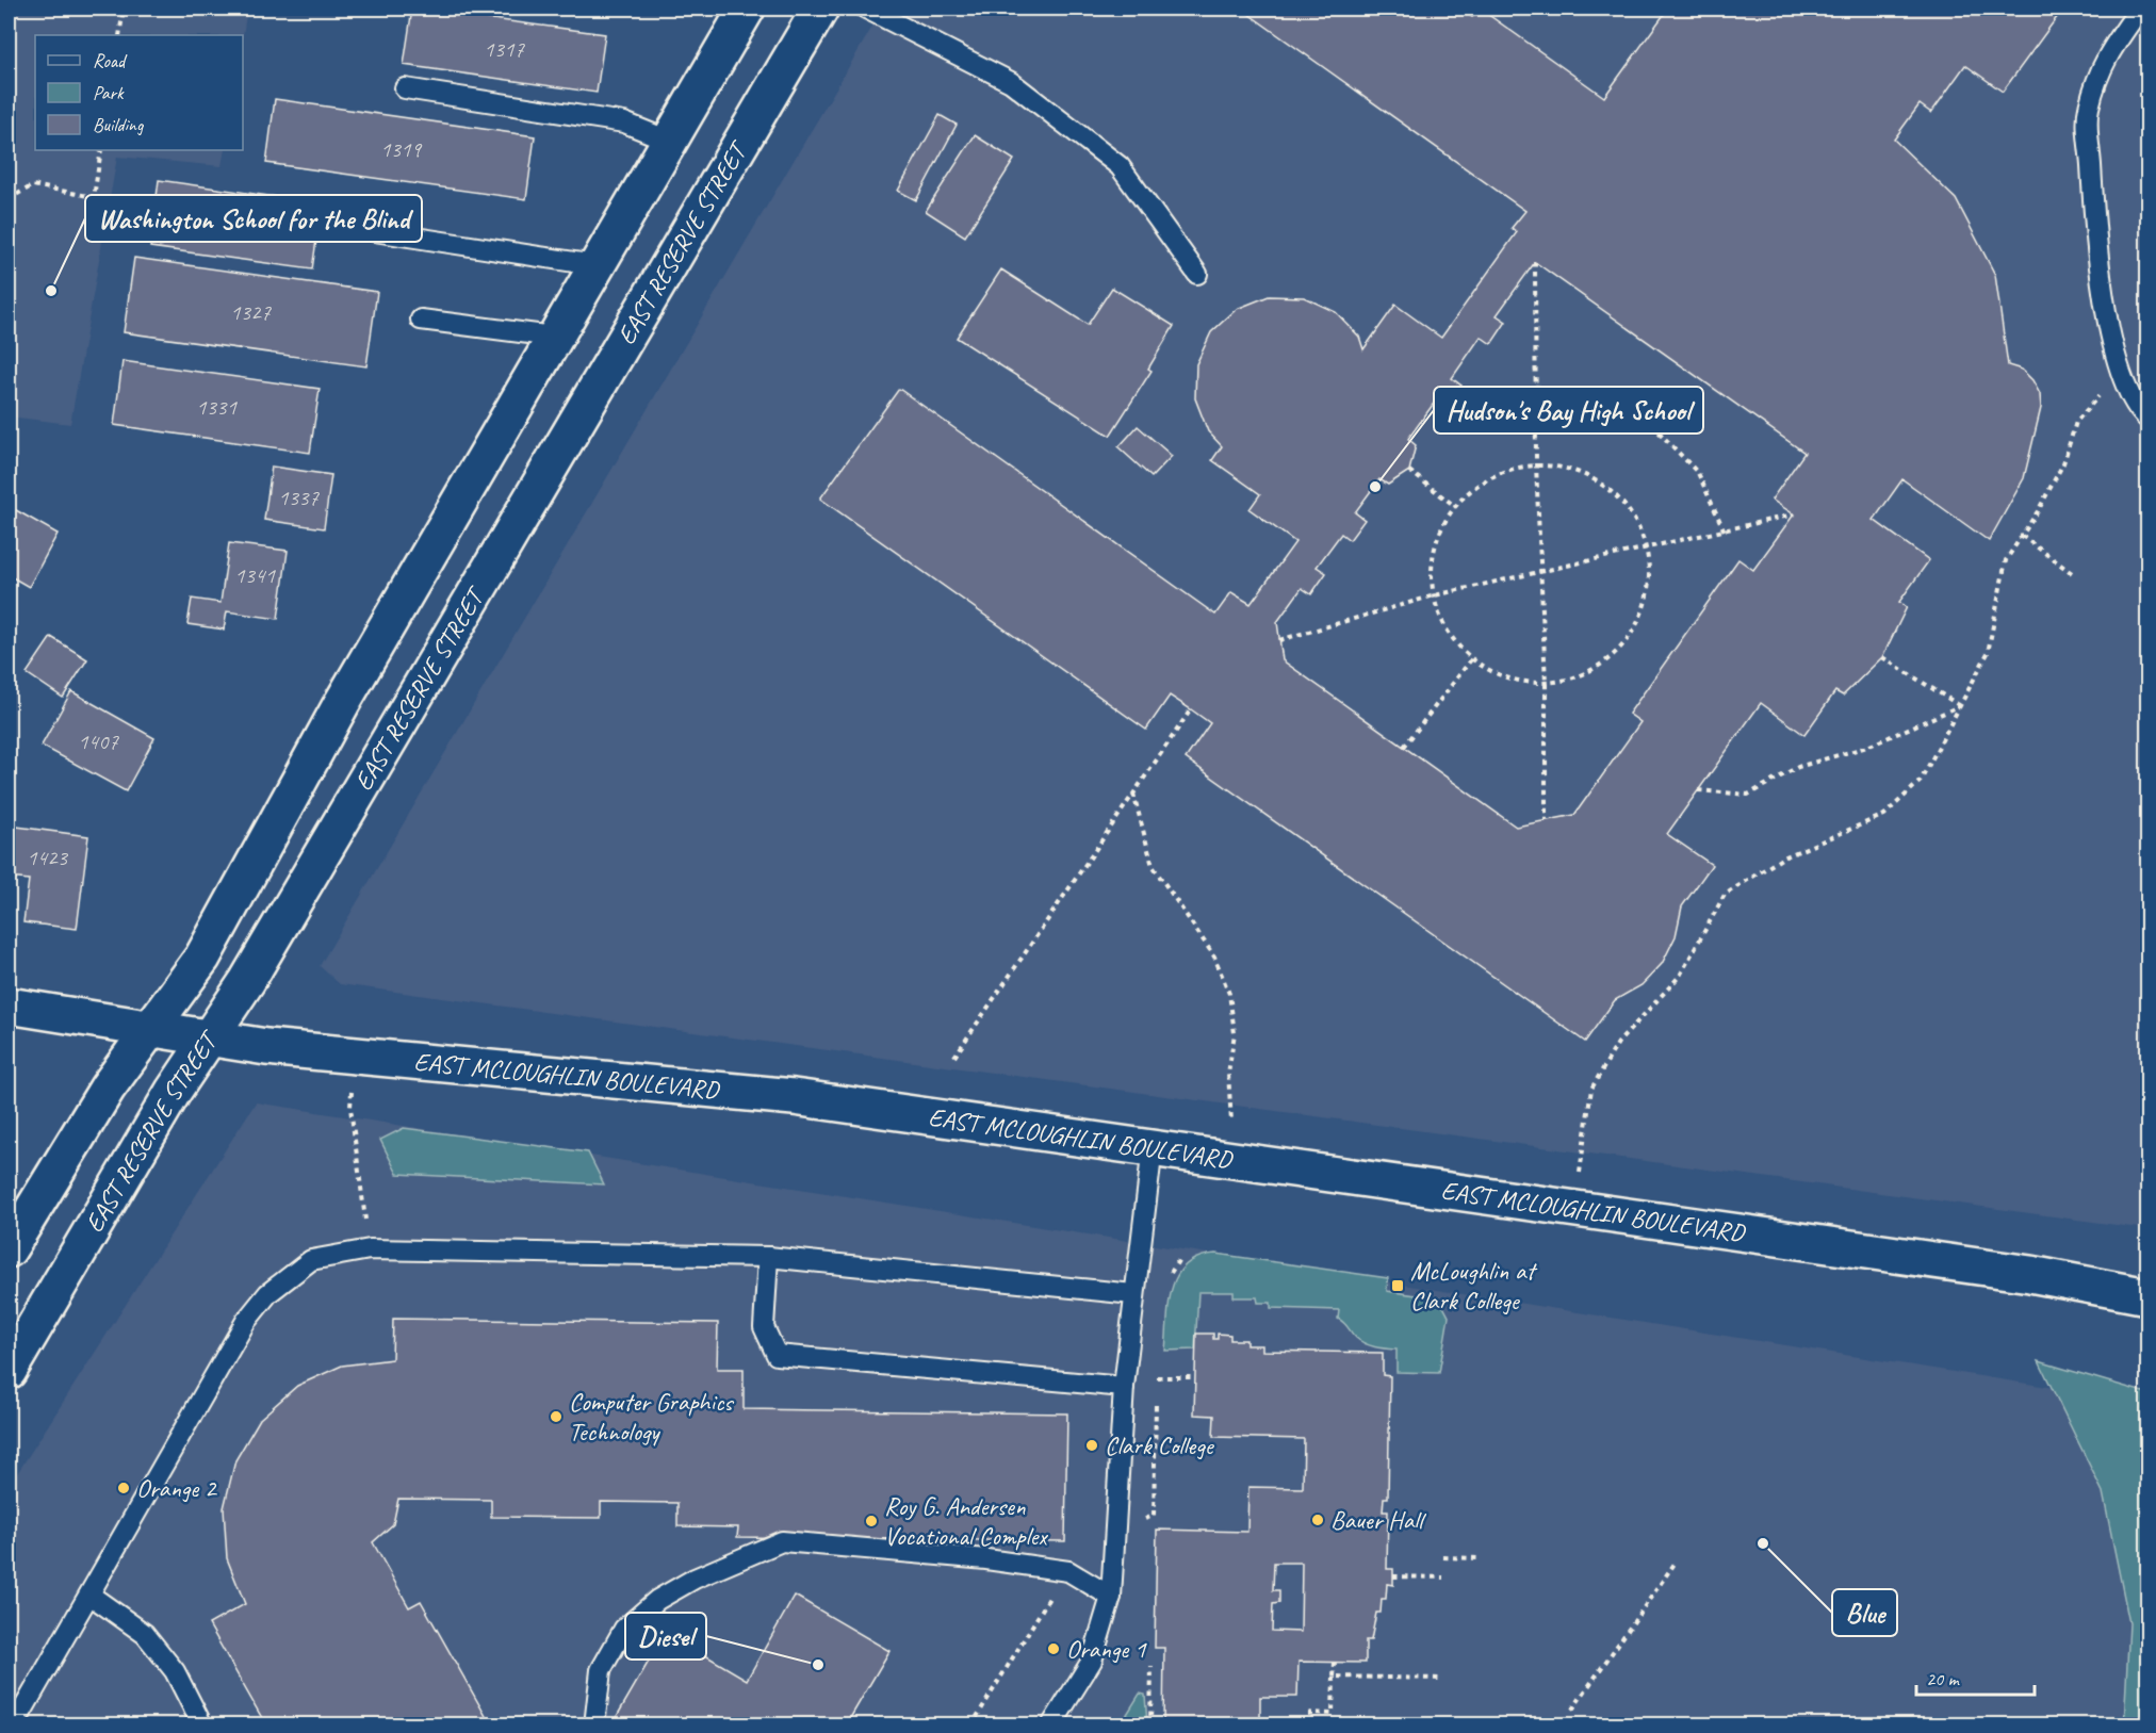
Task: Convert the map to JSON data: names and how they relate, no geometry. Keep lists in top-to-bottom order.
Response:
{
  "streets": {
    "street": ["EAST RESERVE STREET", "EAST MCLOUGHLIN BOULEVARD"]
  },
  "crossings": [
    ["EAST RESERVE STREET", "EAST MCLOUGHLIN BOULEVARD"]
  ],
  "places": {
    "other": [
      "Washington School for the Blind",
      "Hudson's Bay High School",
      "Computer Graphics Technology",
      "Clark College",
      "Orange 2",
      "Bauer Hall",
      "Roy G. Andersen Vocational Complex",
      "Blue",
      "Orange 1",
      "Diesel"
    ],
    "transit": ["McLoughlin at Clark College"]
  },
  "house_numbers": [
    "1317",
    "1319",
    "1327",
    "1331",
    "1337",
    "1341",
    "1407",
    "1423"
  ],
  "legend": ["Road", "Park", "Building"],
  "scale_bar": "20 m"
}
